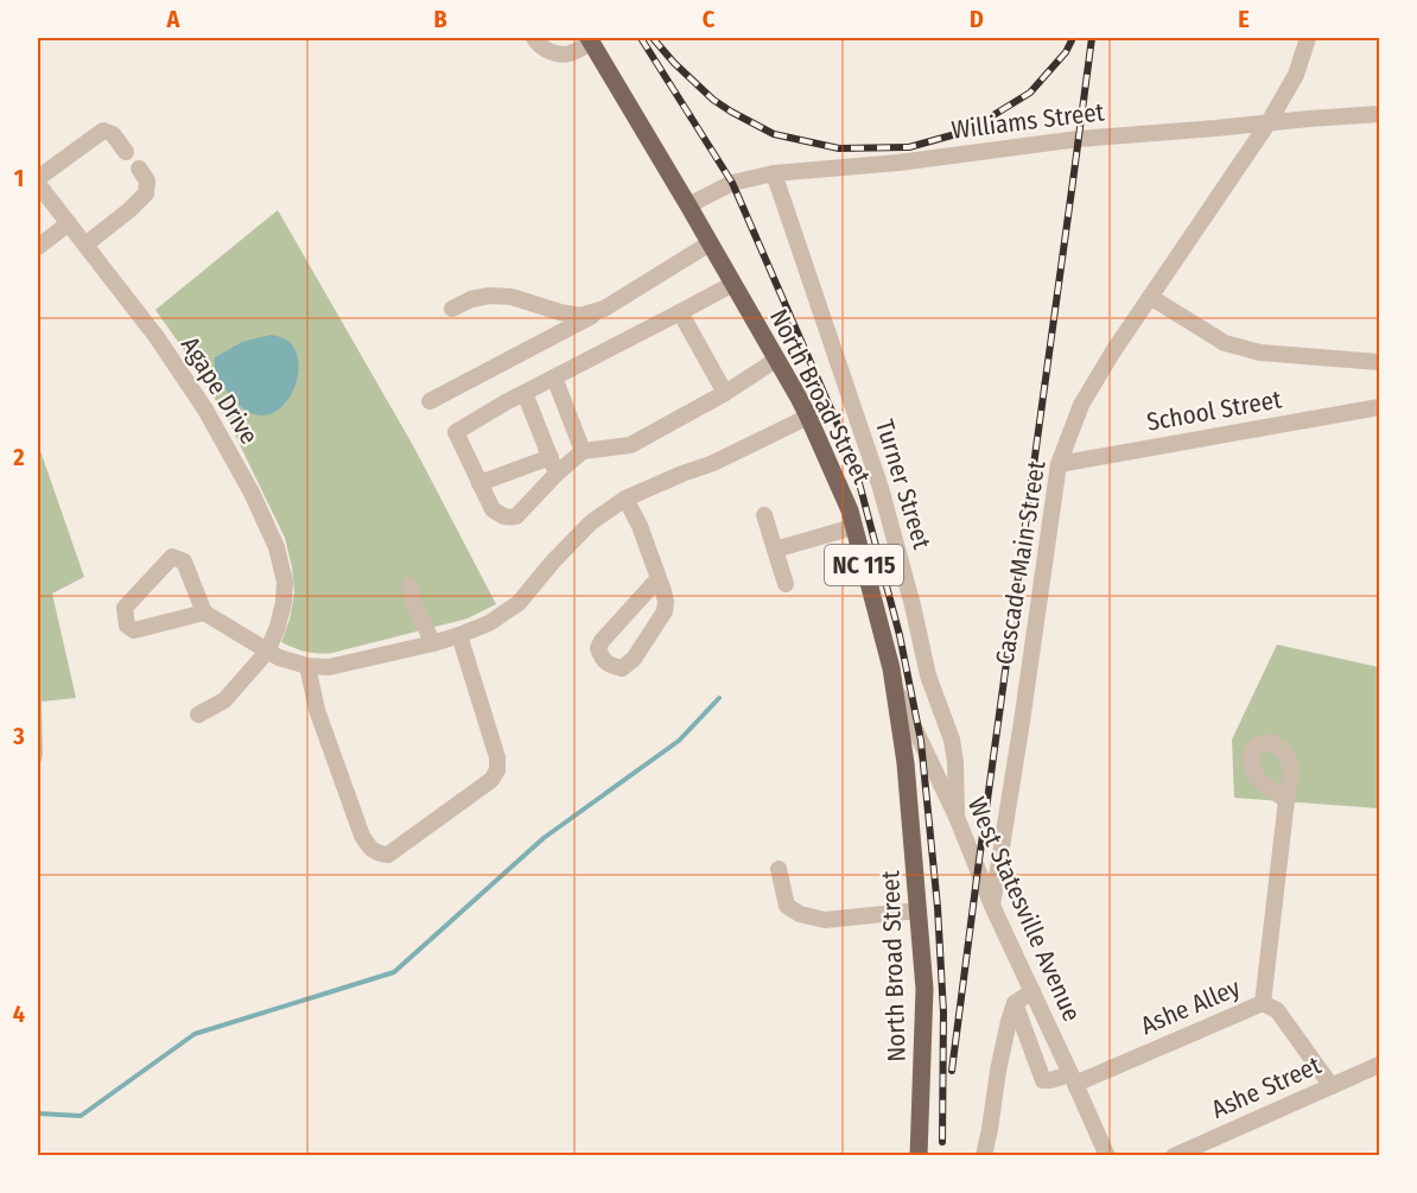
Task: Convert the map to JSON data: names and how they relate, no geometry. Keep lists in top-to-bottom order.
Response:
{
  "streets": {
    "main road": ["North Broad Street", "NC 115"],
    "street": [
      "Williams Street",
      "Agape Drive",
      "School Street",
      "Turner Street",
      "Cascade Main Street",
      "West Statesville Avenue",
      "Ashe Alley",
      "Ashe Street"
    ]
  },
  "crossings": [
    ["Williams Street", "North Broad Street"],
    ["Williams Street", "Turner Street"],
    ["Williams Street", "Cascade Main Street"],
    ["North Broad Street", "West Statesville Avenue"],
    ["School Street", "Cascade Main Street"],
    ["Turner Street", "West Statesville Avenue"],
    ["Cascade Main Street", "West Statesville Avenue"],
    ["West Statesville Avenue", "Ashe Alley"],
    ["Ashe Alley", "Ashe Street"]
  ],
  "grid": {
    "columns": [
      "A",
      "B",
      "C",
      "D",
      "E"
    ],
    "rows": [
      "1",
      "2",
      "3",
      "4"
    ]
  }
}
